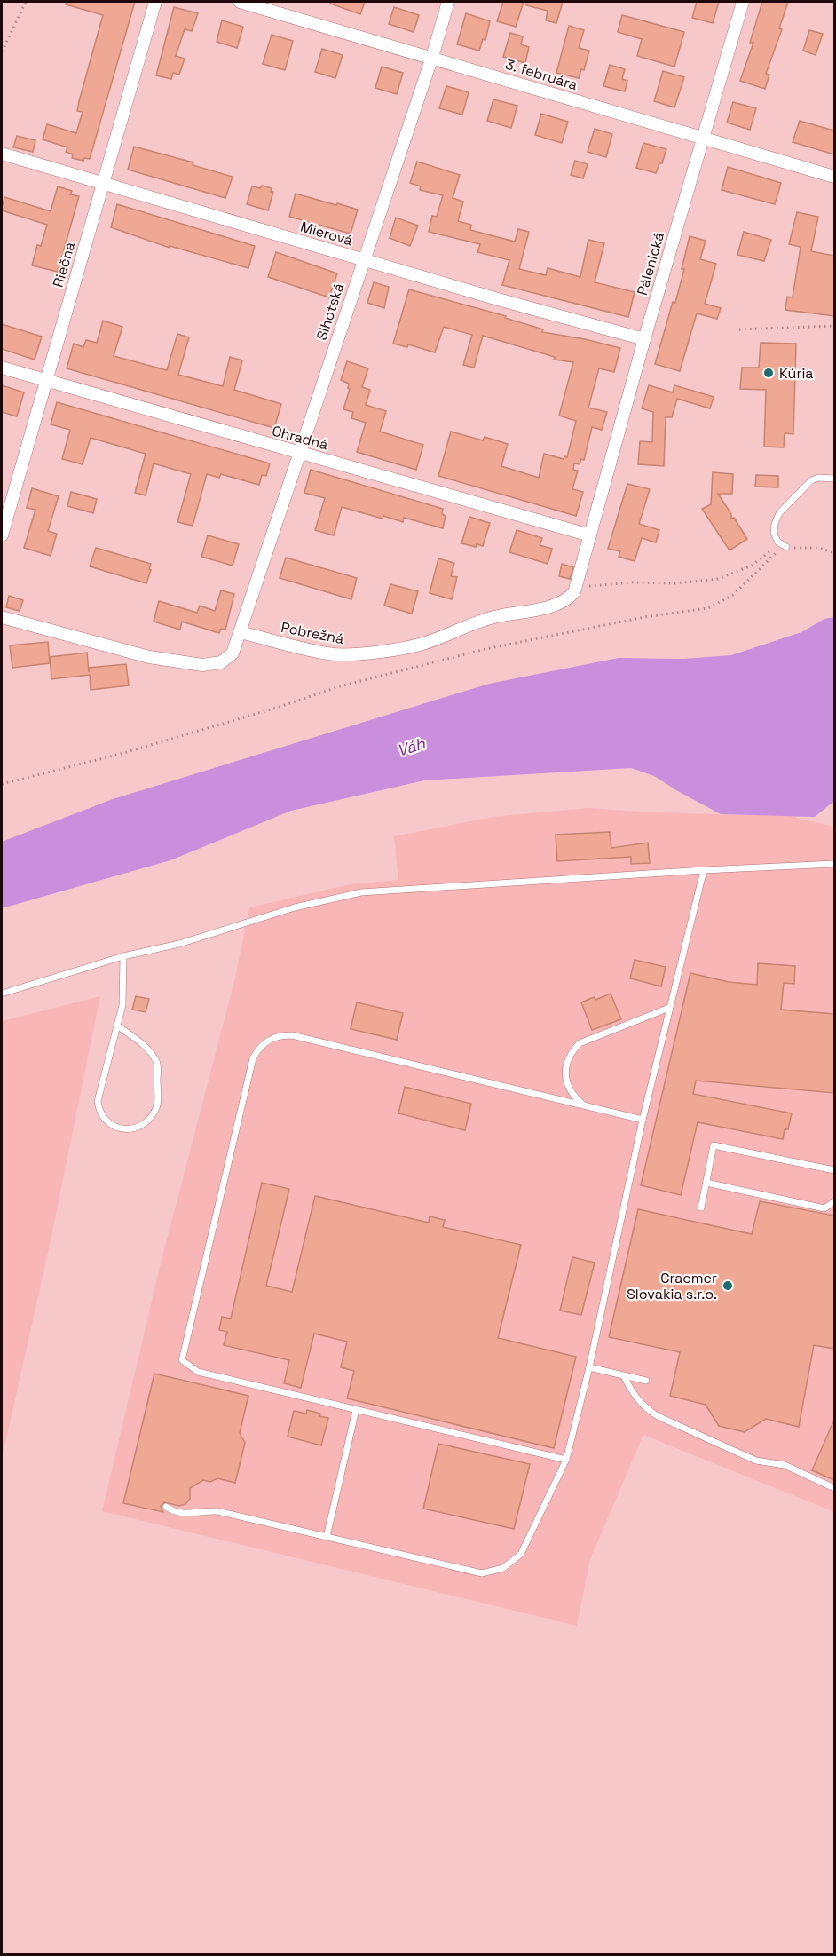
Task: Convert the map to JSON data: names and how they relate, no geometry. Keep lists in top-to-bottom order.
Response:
{
  "streets": {
    "street": [
      "3. februára",
      "Mierová",
      "Pálenická",
      "Riečna",
      "Sihotská",
      "Ohradná",
      "Pobrežná"
    ]
  },
  "crossings": [
    ["3. februára", "Pálenická"],
    ["3. februára", "Sihotská"],
    ["Mierová", "Pálenická"],
    ["Mierová", "Riečna"],
    ["Mierová", "Sihotská"],
    ["Pálenická", "Ohradná"],
    ["Riečna", "Ohradná"],
    ["Sihotská", "Ohradná"],
    ["Sihotská", "Pobrežná"]
  ],
  "water": ["Váh"],
  "places": ["Kúria", "Craemer Slovakia s.r.o."]
}
